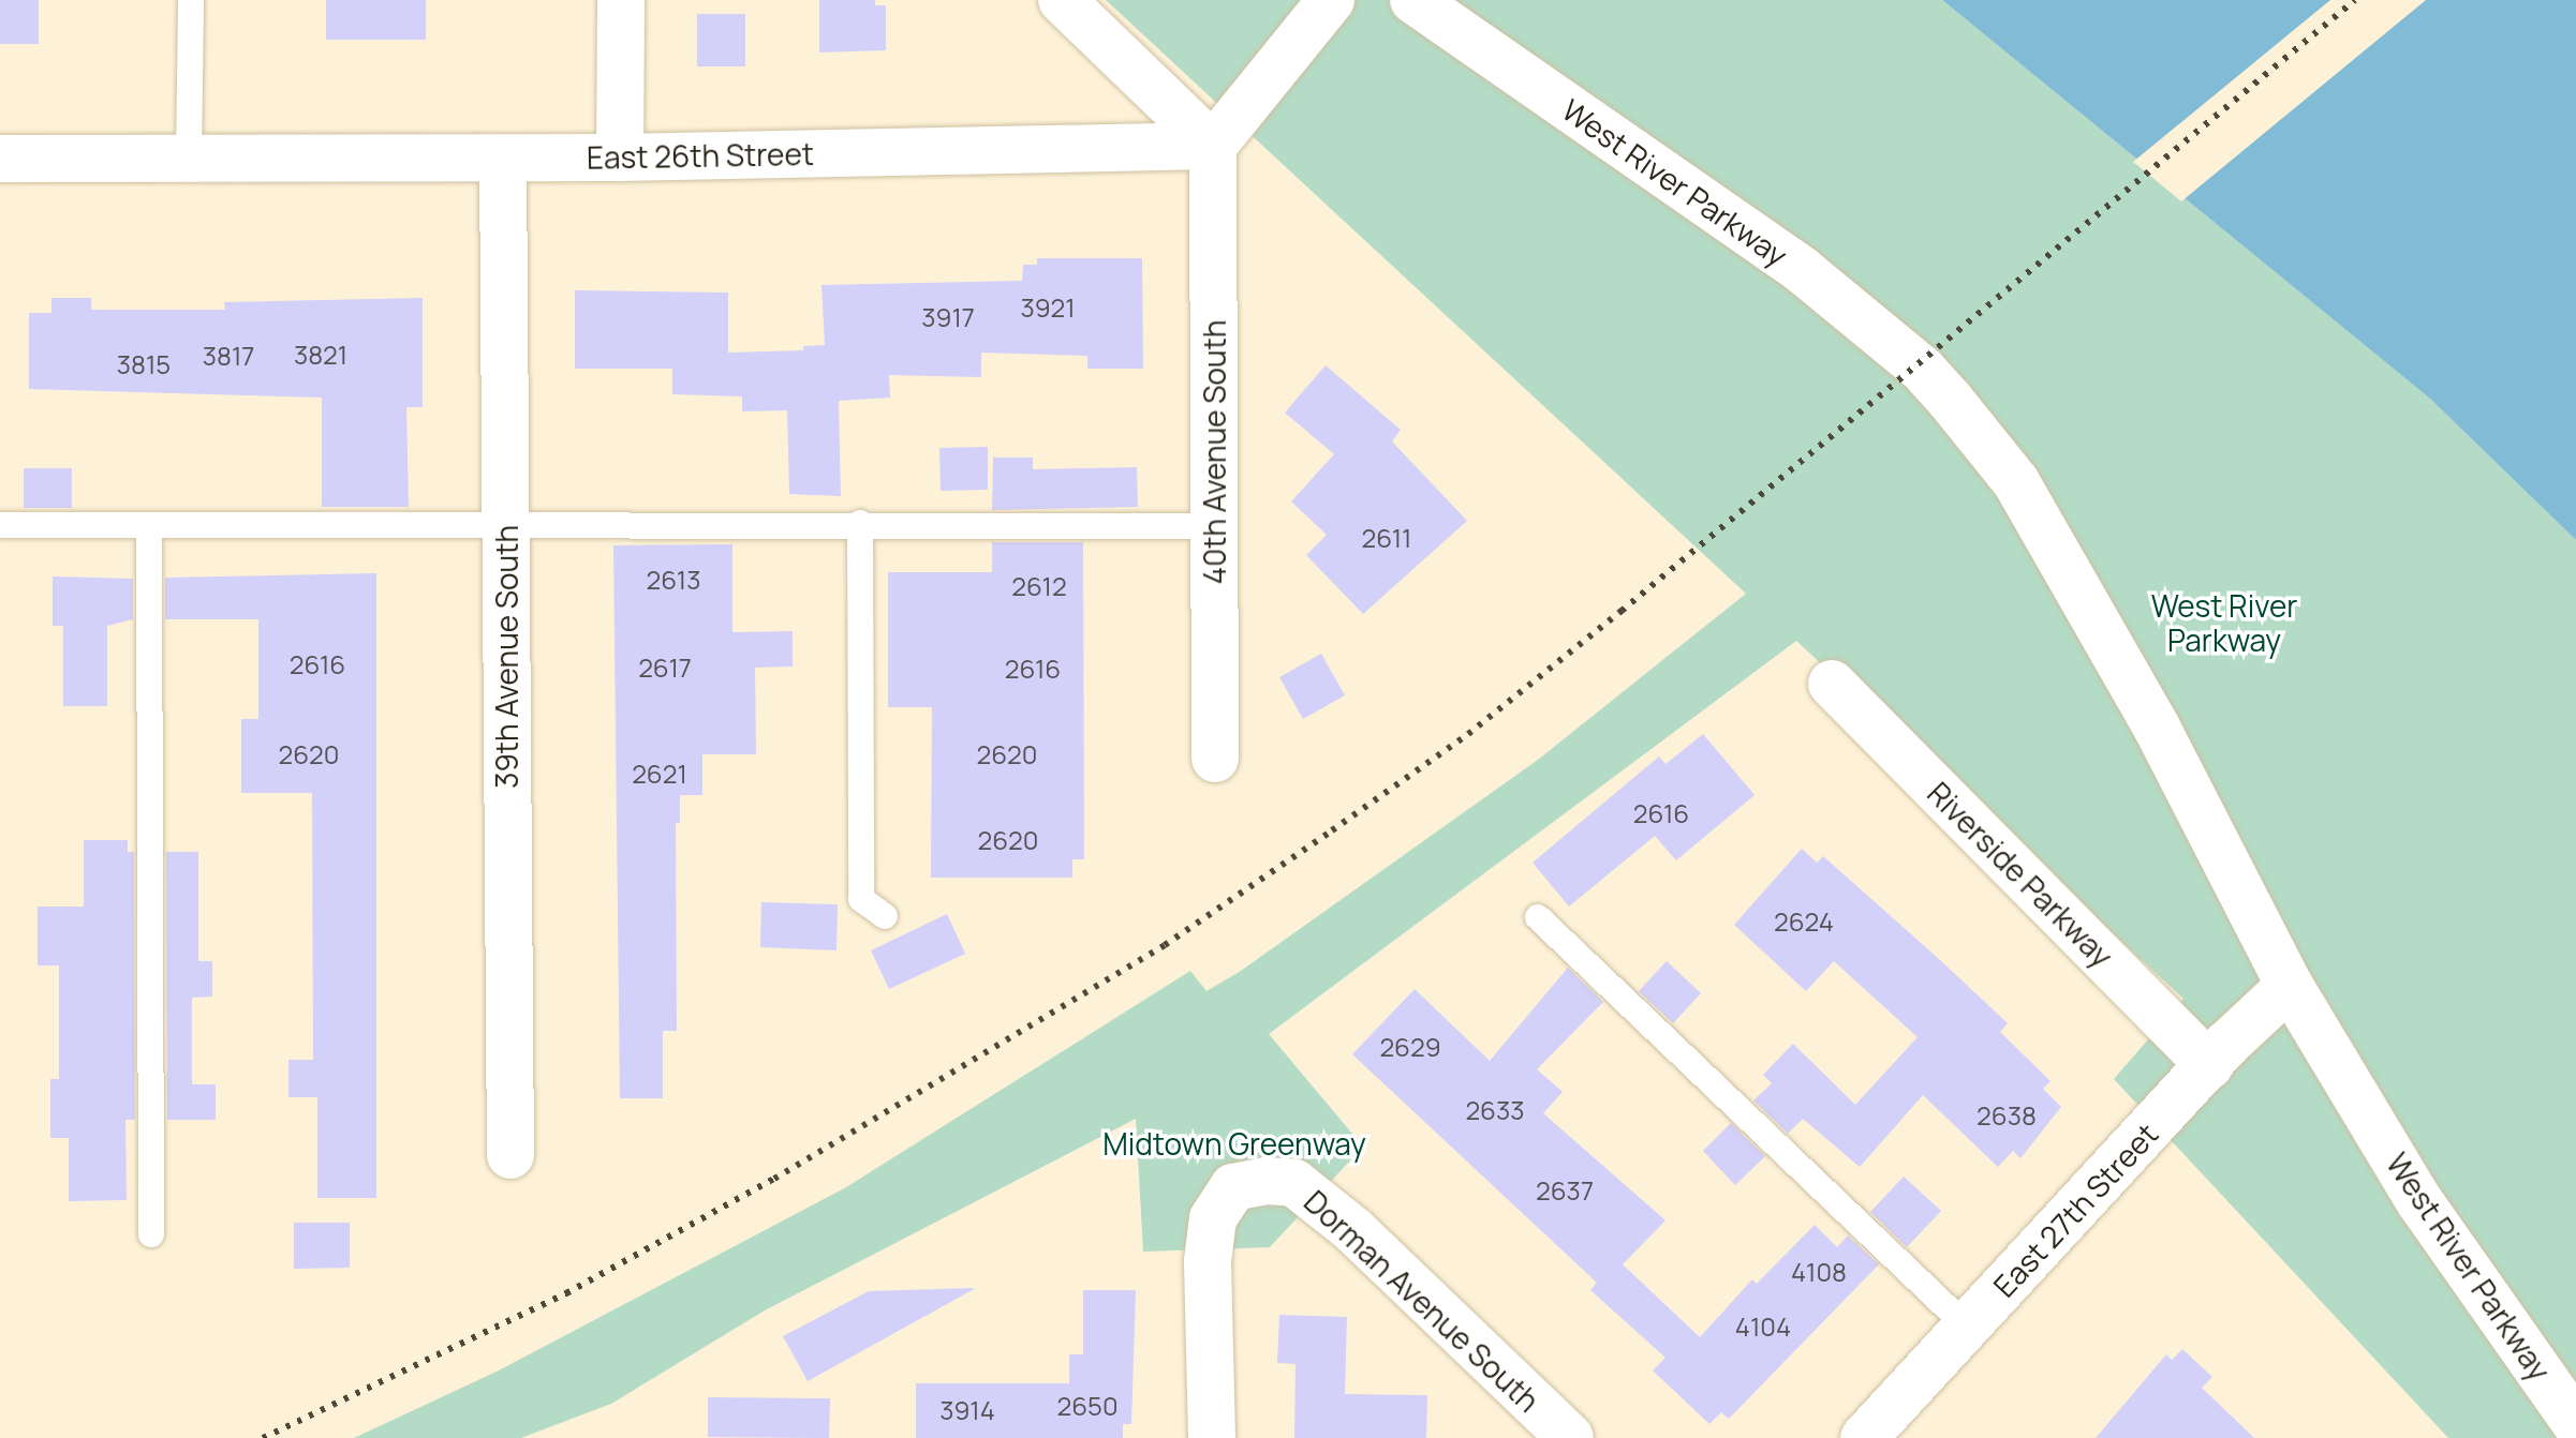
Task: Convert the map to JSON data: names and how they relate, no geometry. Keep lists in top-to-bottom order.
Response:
{
  "streets": {
    "street": [
      "East 26th Street",
      "West River Parkway",
      "40th Avenue South",
      "39th Avenue South",
      "Riverside Parkway",
      "East 27th Street",
      "Dorman Avenue South"
    ]
  },
  "crossings": [
    ["East 26th Street", "40th Avenue South"],
    ["East 26th Street", "39th Avenue South"],
    ["West River Parkway", "East 27th Street"],
    ["Riverside Parkway", "East 27th Street"]
  ],
  "parks": ["West River Parkway", "Midtown Greenway"],
  "house_numbers": [
    "3921",
    "3917",
    "3821",
    "3817",
    "3815",
    "2611",
    "2613",
    "2612",
    "2616",
    "2617",
    "2616",
    "2620",
    "2620",
    "2621",
    "2616",
    "2620",
    "2624",
    "2629",
    "2633",
    "2638",
    "2637",
    "4108",
    "4104",
    "2650",
    "3914"
  ]
}
